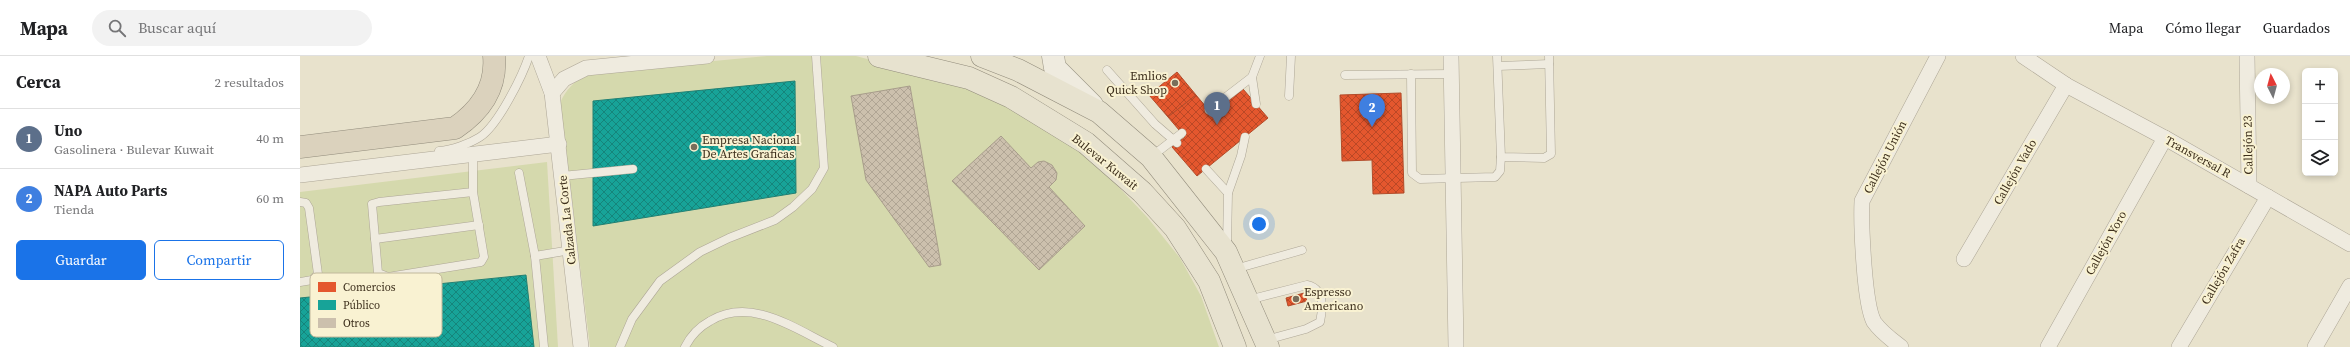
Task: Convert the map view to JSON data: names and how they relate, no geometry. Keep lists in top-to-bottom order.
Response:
{
  "streets": {
    "main road": ["Bulevar Kuwait"],
    "street": [
      "Callejón 23",
      "Callejón Unión",
      "Transversal R",
      "Callejón Vado",
      "Calzada La Corte",
      "Callejón Yoro",
      "Callejón Zafra"
    ]
  },
  "crossings": [
    ["Callejón 23", "Transversal R"],
    ["Transversal R", "Callejón Vado"],
    ["Transversal R", "Callejón Yoro"],
    ["Transversal R", "Callejón Zafra"]
  ],
  "places": ["Emlios Quick Shop", "Empresa Nacional De Artes Graficas", "Espresso Americano"],
  "legend": ["Comercios", "Público", "Otros"],
  "north": "top",
  "page": {
    "header": "Mapa",
    "search": "Buscar aquí",
    "nav": ["Mapa", "Cómo llegar", "Guardados"],
    "heading": ["Cerca", "2 resultados"],
    "map_buttons": ["+", "−"],
    "pins": ["1", "2"],
    "list": [
      {
        "mark": "1",
        "name": "Uno",
        "note": "Gasolinera · Bulevar Kuwait",
        "value": "40 m"
      },
      {
        "mark": "2",
        "name": "NAPA Auto Parts",
        "note": "Tienda",
        "value": "60 m"
      }
    ],
    "buttons": ["Guardar", "Compartir"]
  }
}
